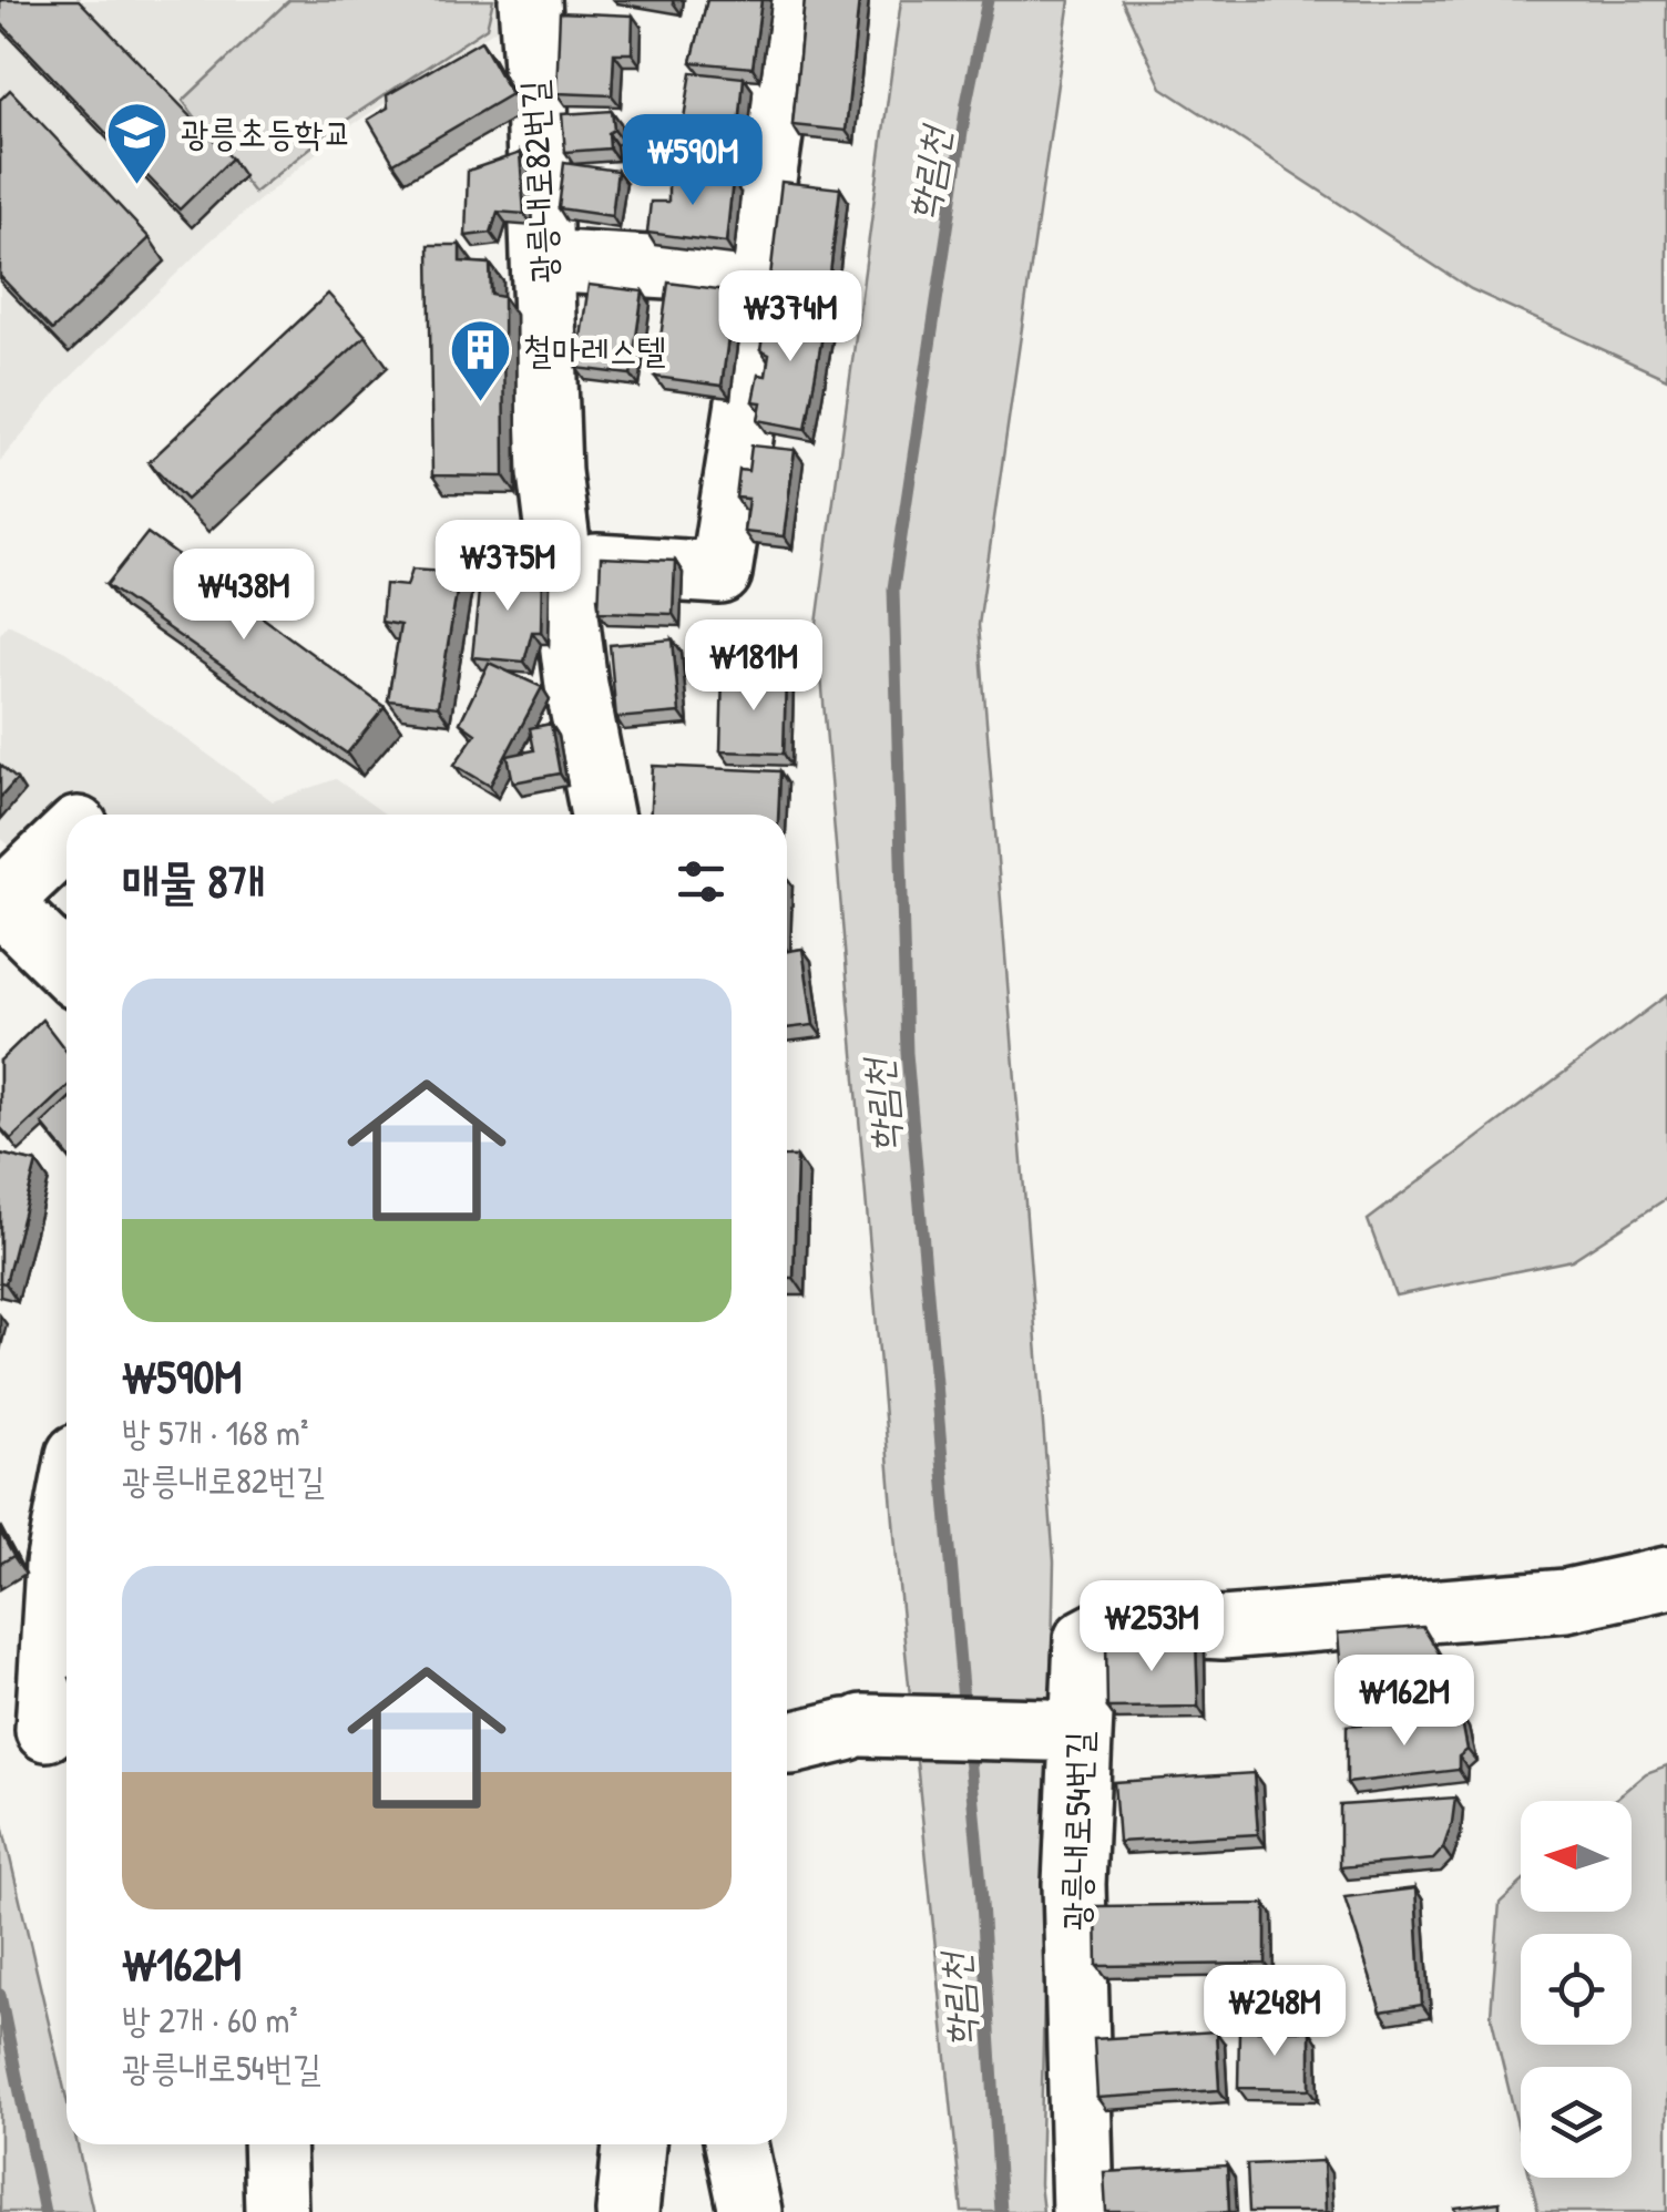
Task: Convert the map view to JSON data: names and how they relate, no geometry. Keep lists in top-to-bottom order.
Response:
{
  "streets": {
    "street": ["광릉내로82번길", "광릉내로54번길"]
  },
  "water": ["학림천"],
  "places": {
    "school or university": ["광릉초등학교"],
    "building": ["철마레스텔"]
  },
  "north": "left",
  "page": {
    "price": [
      "₩590M",
      "₩374M",
      "₩375M",
      "₩438M",
      "₩181M",
      "₩253M",
      "₩162M",
      "₩248M"
    ],
    "heading": "매물 8개",
    "list": [
      {
        "name": "₩590M",
        "note": "방 5개 · 168 m² · 광릉내로82번길"
      },
      {
        "name": "₩162M",
        "note": "방 2개 · 60 m² · 광릉내로54번길"
      }
    ]
  }
}
